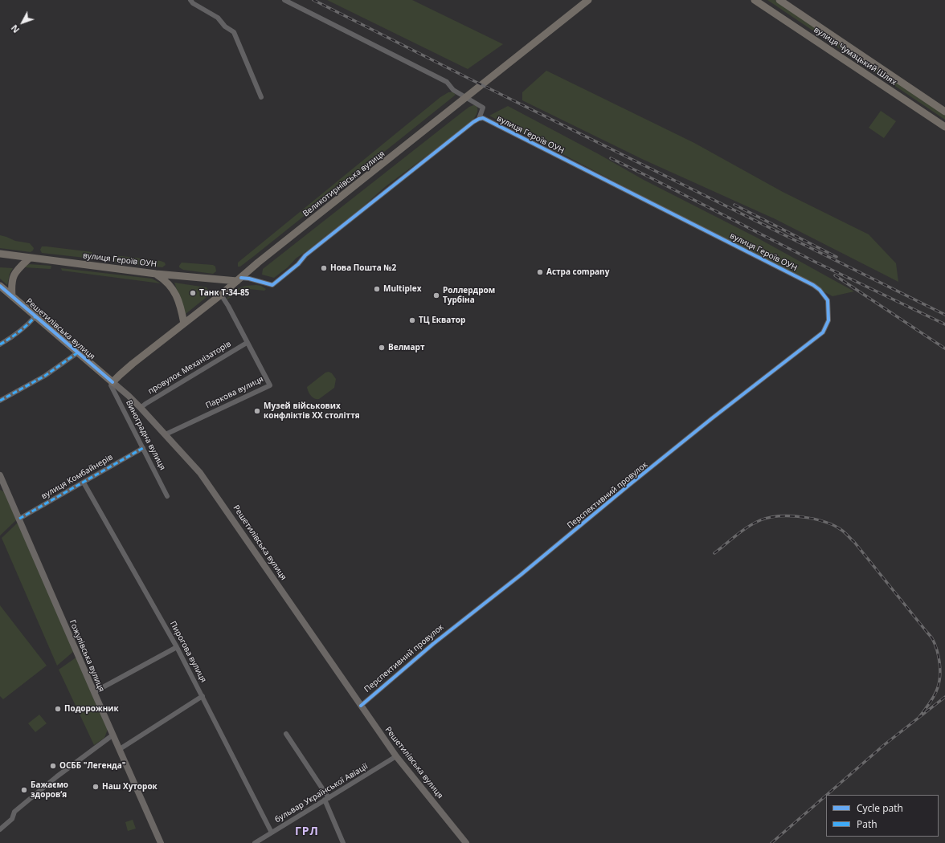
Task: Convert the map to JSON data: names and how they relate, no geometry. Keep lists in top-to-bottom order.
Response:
{
  "streets": {
    "main road": [
      "вулиця Чумацький Шлях",
      "вулиця Героїв ОУН",
      "Великотирнівська вулиця",
      "Решетилівська вулиця"
    ],
    "street": [
      "провулок Механізаторів",
      "Паркова вулиця",
      "Виноградна вулиця",
      "вулиця Комбайнерів",
      "Перспективний провулок",
      "Пирогова вулиця",
      "Гожулівська вулиця",
      "бульвар Української Авіації"
    ]
  },
  "crossings": [
    ["вулиця Героїв ОУН", "Великотирнівська вулиця"],
    ["вулиця Героїв ОУН", "Перспективний провулок"],
    ["Великотирнівська вулиця", "Решетилівська вулиця"],
    ["Великотирнівська вулиця", "Паркова вулиця"],
    ["Великотирнівська вулиця", "Виноградна вулиця"],
    ["Решетилівська вулиця", "провулок Механізаторів"],
    ["Решетилівська вулиця", "Паркова вулиця"],
    ["Решетилівська вулиця", "Виноградна вулиця"],
    ["Решетилівська вулиця", "Перспективний провулок"],
    ["Решетилівська вулиця", "бульвар Української Авіації"],
    ["провулок Механізаторів", "Паркова вулиця"],
    ["Виноградна вулиця", "вулиця Комбайнерів"],
    ["вулиця Комбайнерів", "Пирогова вулиця"],
    ["вулиця Комбайнерів", "Гожулівська вулиця"],
    ["Пирогова вулиця", "бульвар Української Авіації"]
  ],
  "districts": ["ГРЛ"],
  "places": [
    "Нова Пошта №2",
    "Астра company",
    "Multiplex",
    "Танк Т-34-85",
    "Роллердром Турбіна",
    "ТЦ Екватор",
    "Велмарт",
    "Музей військових конфліктів ХХ століття",
    "Подорожник",
    "ОСББ \"Легенда\"",
    "Наш Хуторок",
    "Бажаємо здоровʼя"
  ],
  "legend": ["Cycle path", "Path"],
  "north": "bottom left"
}
